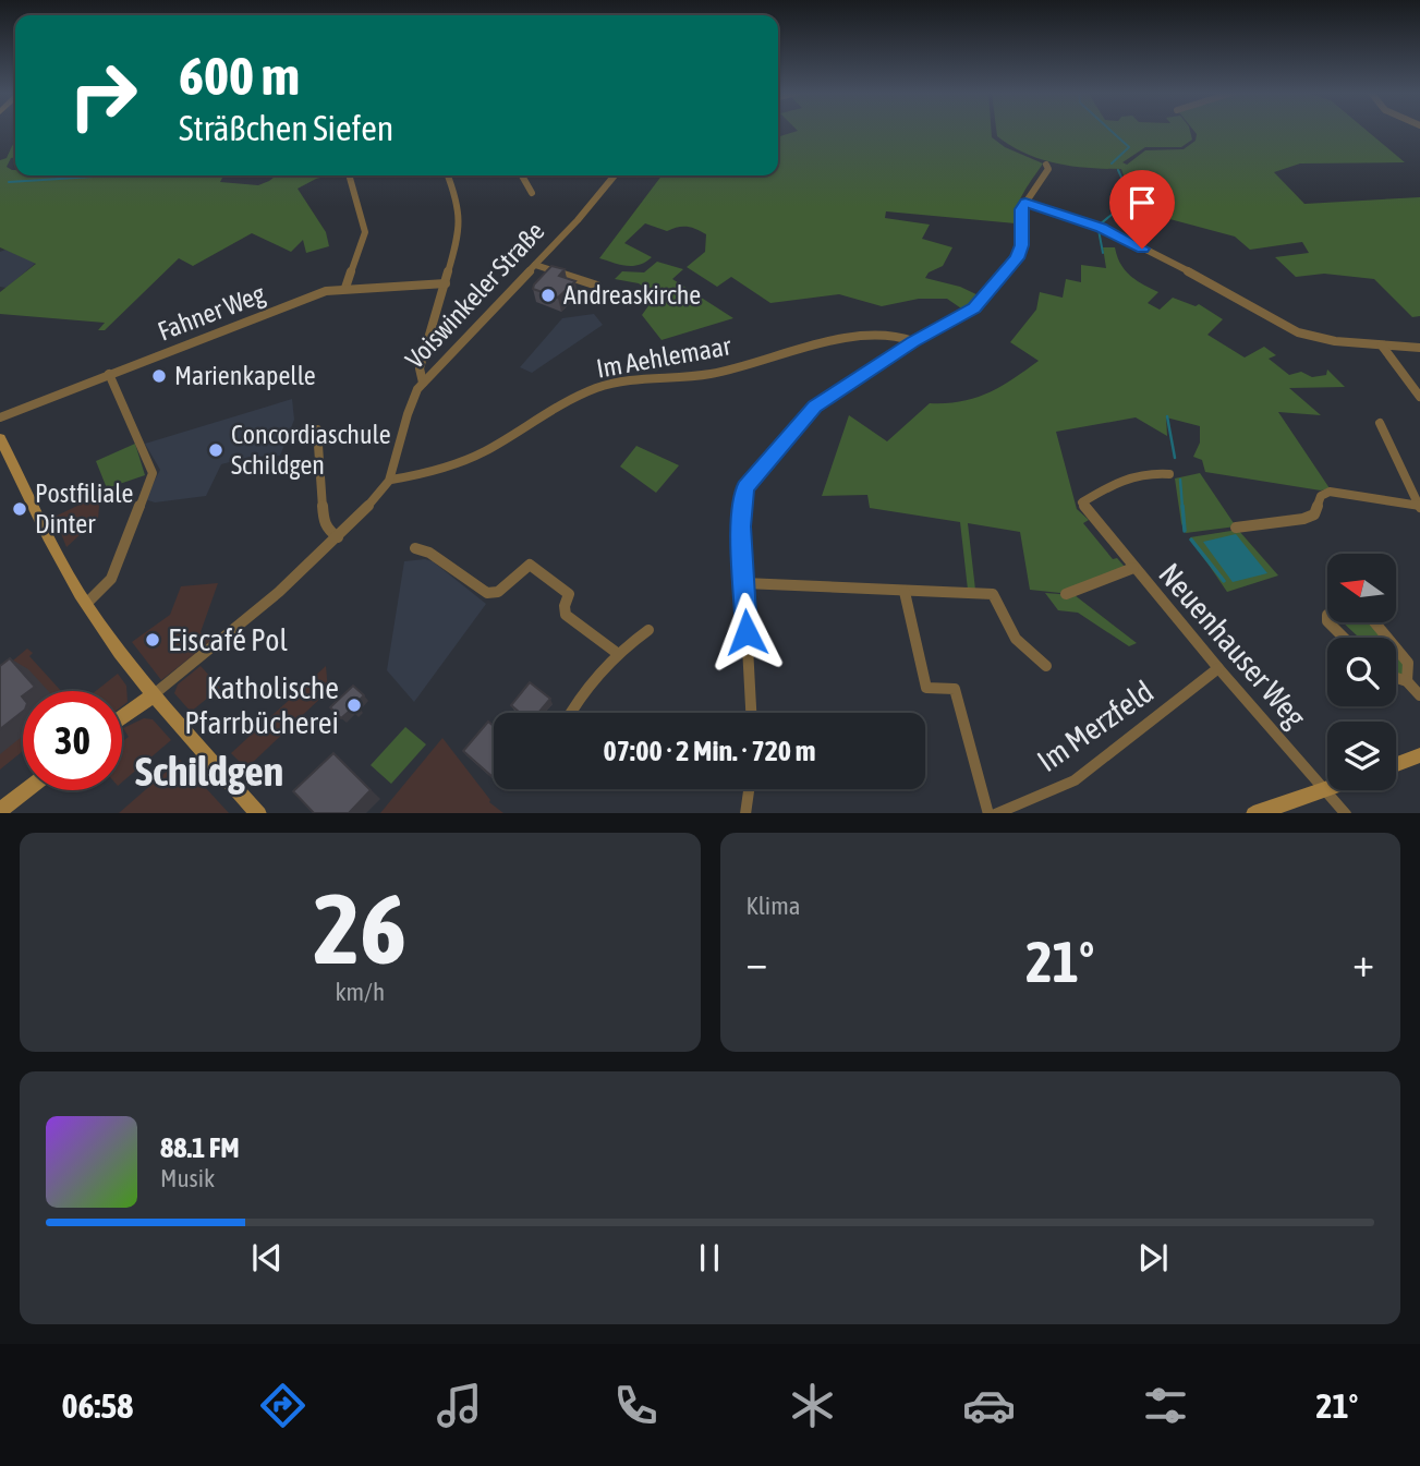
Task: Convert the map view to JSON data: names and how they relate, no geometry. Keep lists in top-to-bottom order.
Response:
{
  "streets": {
    "street": [
      "Voiswinkeler Straße",
      "Fahner Weg",
      "Im Aehlemaar",
      "Neuenhauser Weg",
      "Im Merzfeld"
    ]
  },
  "crossings": [
    ["Voiswinkeler Straße", "Im Aehlemaar"],
    ["Neuenhauser Weg", "Im Merzfeld"]
  ],
  "districts": ["Schildgen"],
  "places": [
    "Andreaskirche",
    "Marienkapelle",
    "Concordiaschule Schildgen",
    "Postfiliale Dinter",
    "Eiscafé Pol",
    "Katholische Pfarrbücherei"
  ],
  "north": "left",
  "page": {
    "turn": ["600 m", "Sträßchen Siefen"],
    "limit": "30",
    "trip": "07:00 · 2 Min. · 720 m",
    "tile": [
      ["26", "km/h"],
      "Klima"
    ],
    "heat": ["−", "21°", "+"],
    "song": ["88.1 FM", "Musik"],
    "tabs": ["06:58", "21°"]
  }
}
